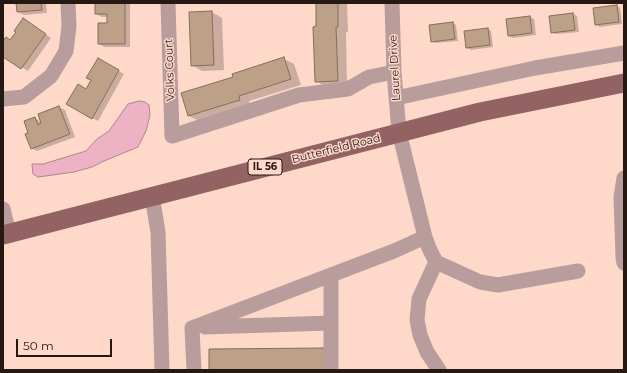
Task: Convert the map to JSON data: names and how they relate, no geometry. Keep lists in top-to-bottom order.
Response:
{
  "streets": {
    "main road": ["Butterfield Road", "IL 56"],
    "street": ["Laurel Drive", "Volks Court"]
  },
  "crossings": [
    ["Laurel Drive", "Volks Court"],
    ["Laurel Drive", "Butterfield Road"]
  ],
  "scale_bar": "50 m"
}
